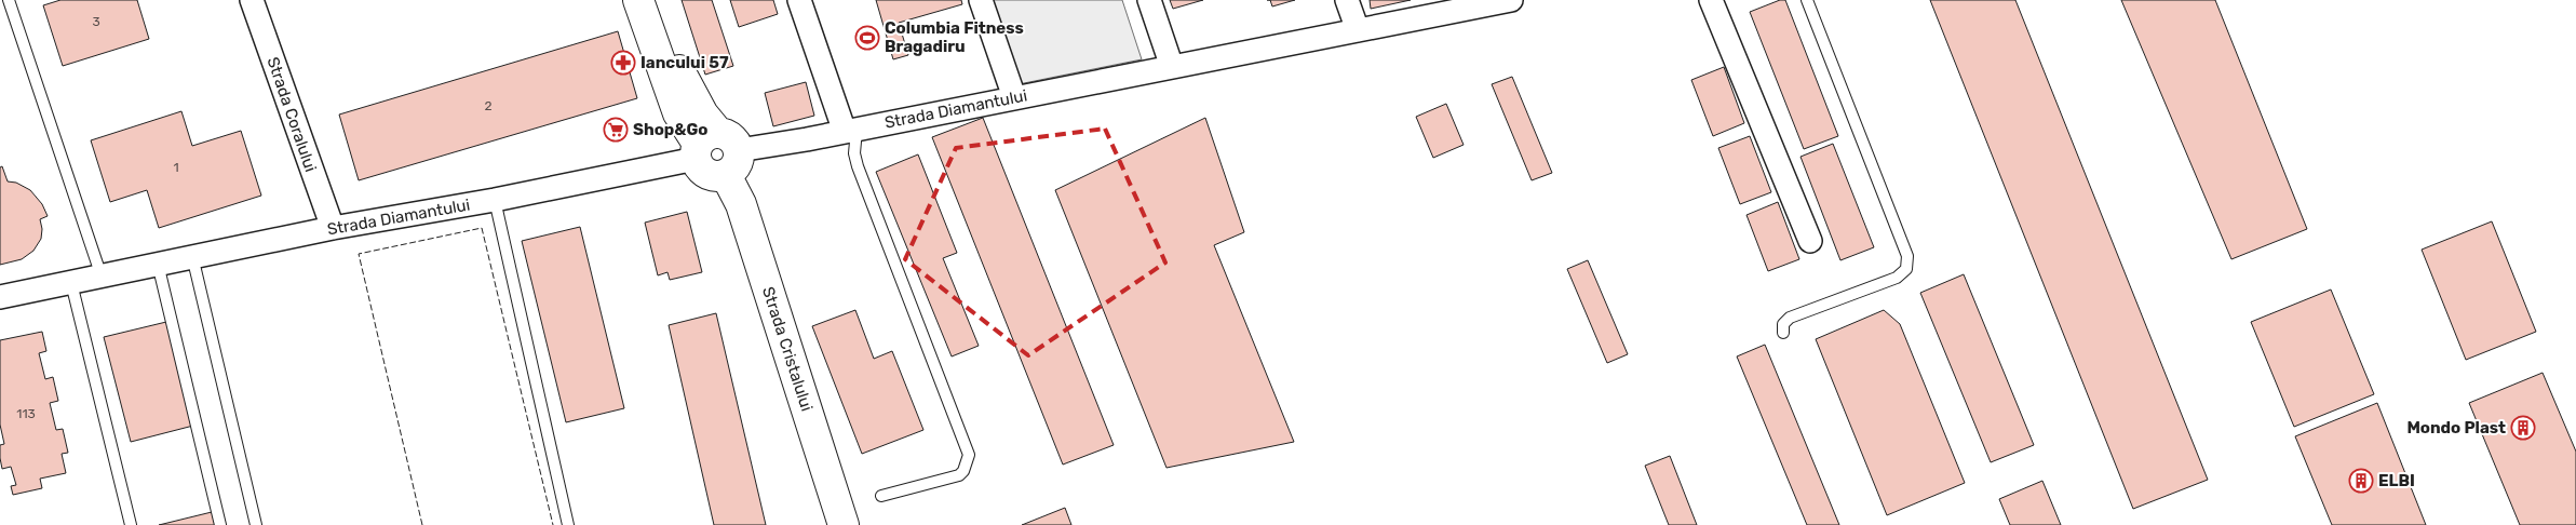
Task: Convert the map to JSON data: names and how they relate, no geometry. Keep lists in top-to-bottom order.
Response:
{
  "streets": {
    "street": ["Strada Diamantului", "Strada Coralului", "Strada Cristalului"]
  },
  "crossings": [
    ["Strada Diamantului", "Strada Coralului"],
    ["Strada Diamantului", "Strada Cristalului"]
  ],
  "places": {
    "sports": ["Columbia Fitness Bragadiru"],
    "pharmacy": ["Iancului 57"],
    "supermarket": ["Shop&Go"],
    "building": ["Mondo Plast", "ELBI"]
  },
  "house_numbers": [
    "3",
    "2",
    "1",
    "113"
  ]
}
